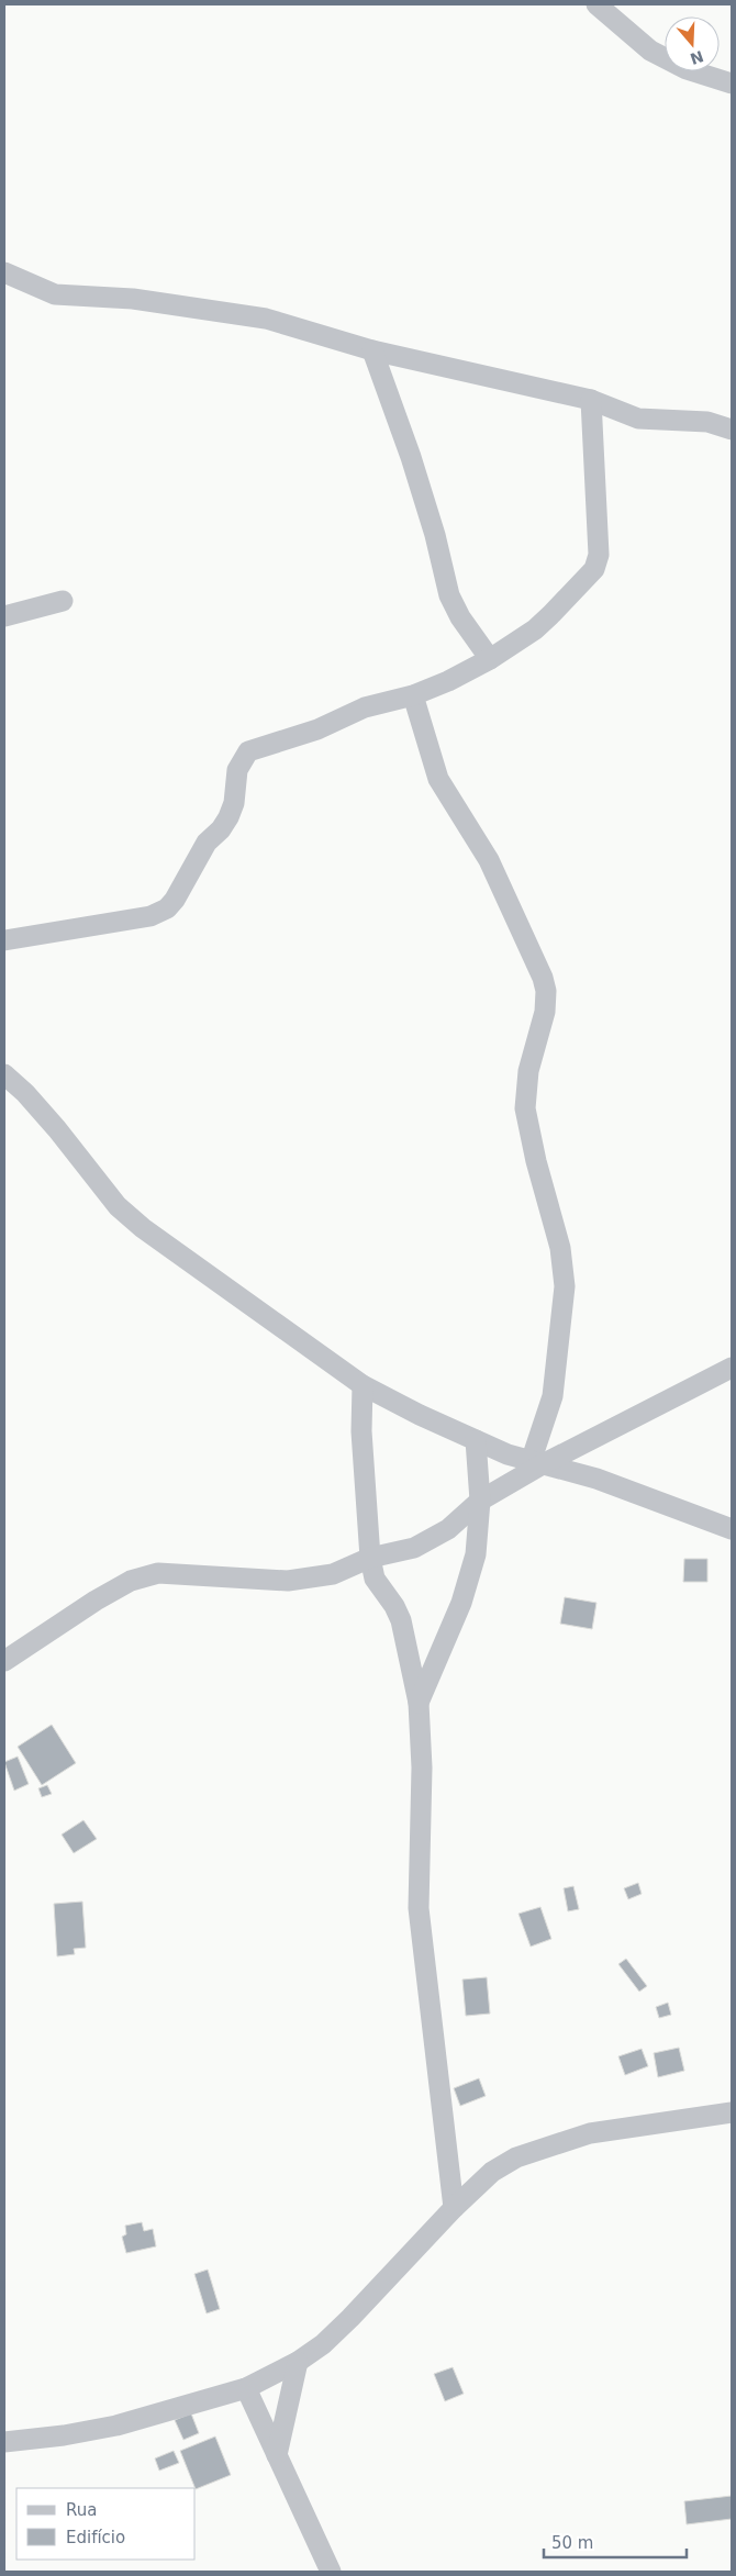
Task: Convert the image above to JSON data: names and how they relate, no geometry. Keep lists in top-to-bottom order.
{
  "legend": ["Rua", "Edifício"],
  "scale_bar": "50 m",
  "north": "bottom"
}
